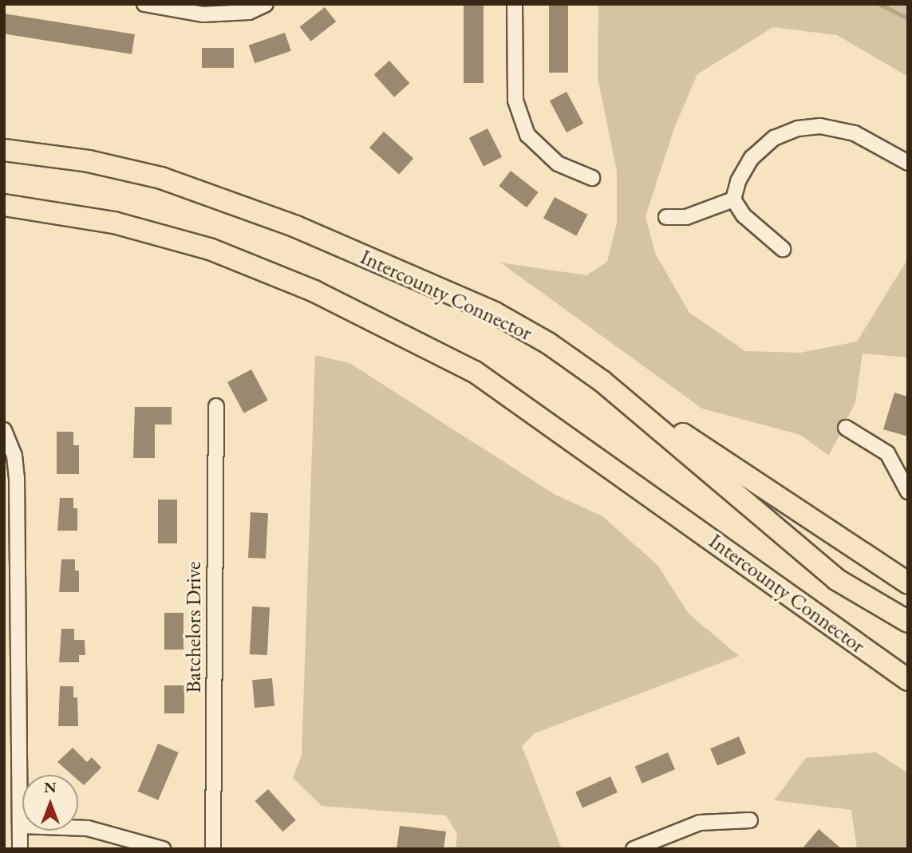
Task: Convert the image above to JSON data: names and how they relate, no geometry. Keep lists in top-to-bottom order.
{
  "streets": {
    "highway": ["Intercounty Connector"],
    "street": ["Batchelors Drive"]
  },
  "north": "top"
}
